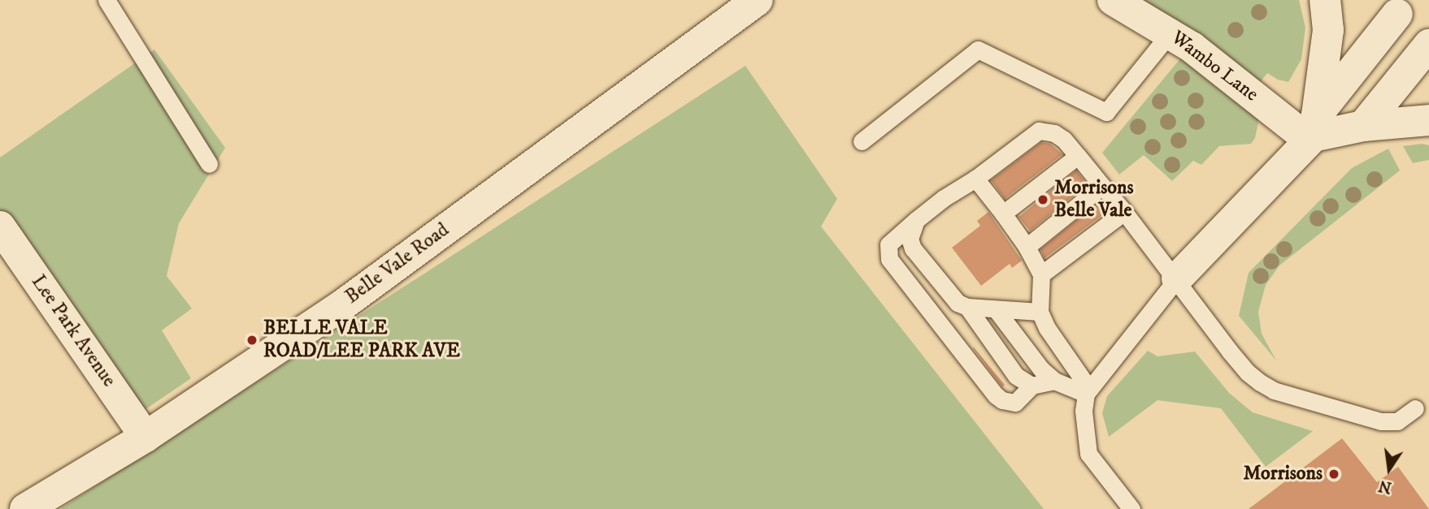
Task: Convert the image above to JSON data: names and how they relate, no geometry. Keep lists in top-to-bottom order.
{
  "streets": {
    "street": ["Wambo Lane", "Belle Vale Road", "Lee Park Avenue"]
  },
  "crossings": [
    ["Belle Vale Road", "Lee Park Avenue"]
  ],
  "places": ["Morrisons Belle Vale", "BELLE VALE ROAD/LEE PARK AVE", "Morrisons"],
  "north": "bottom"
}
